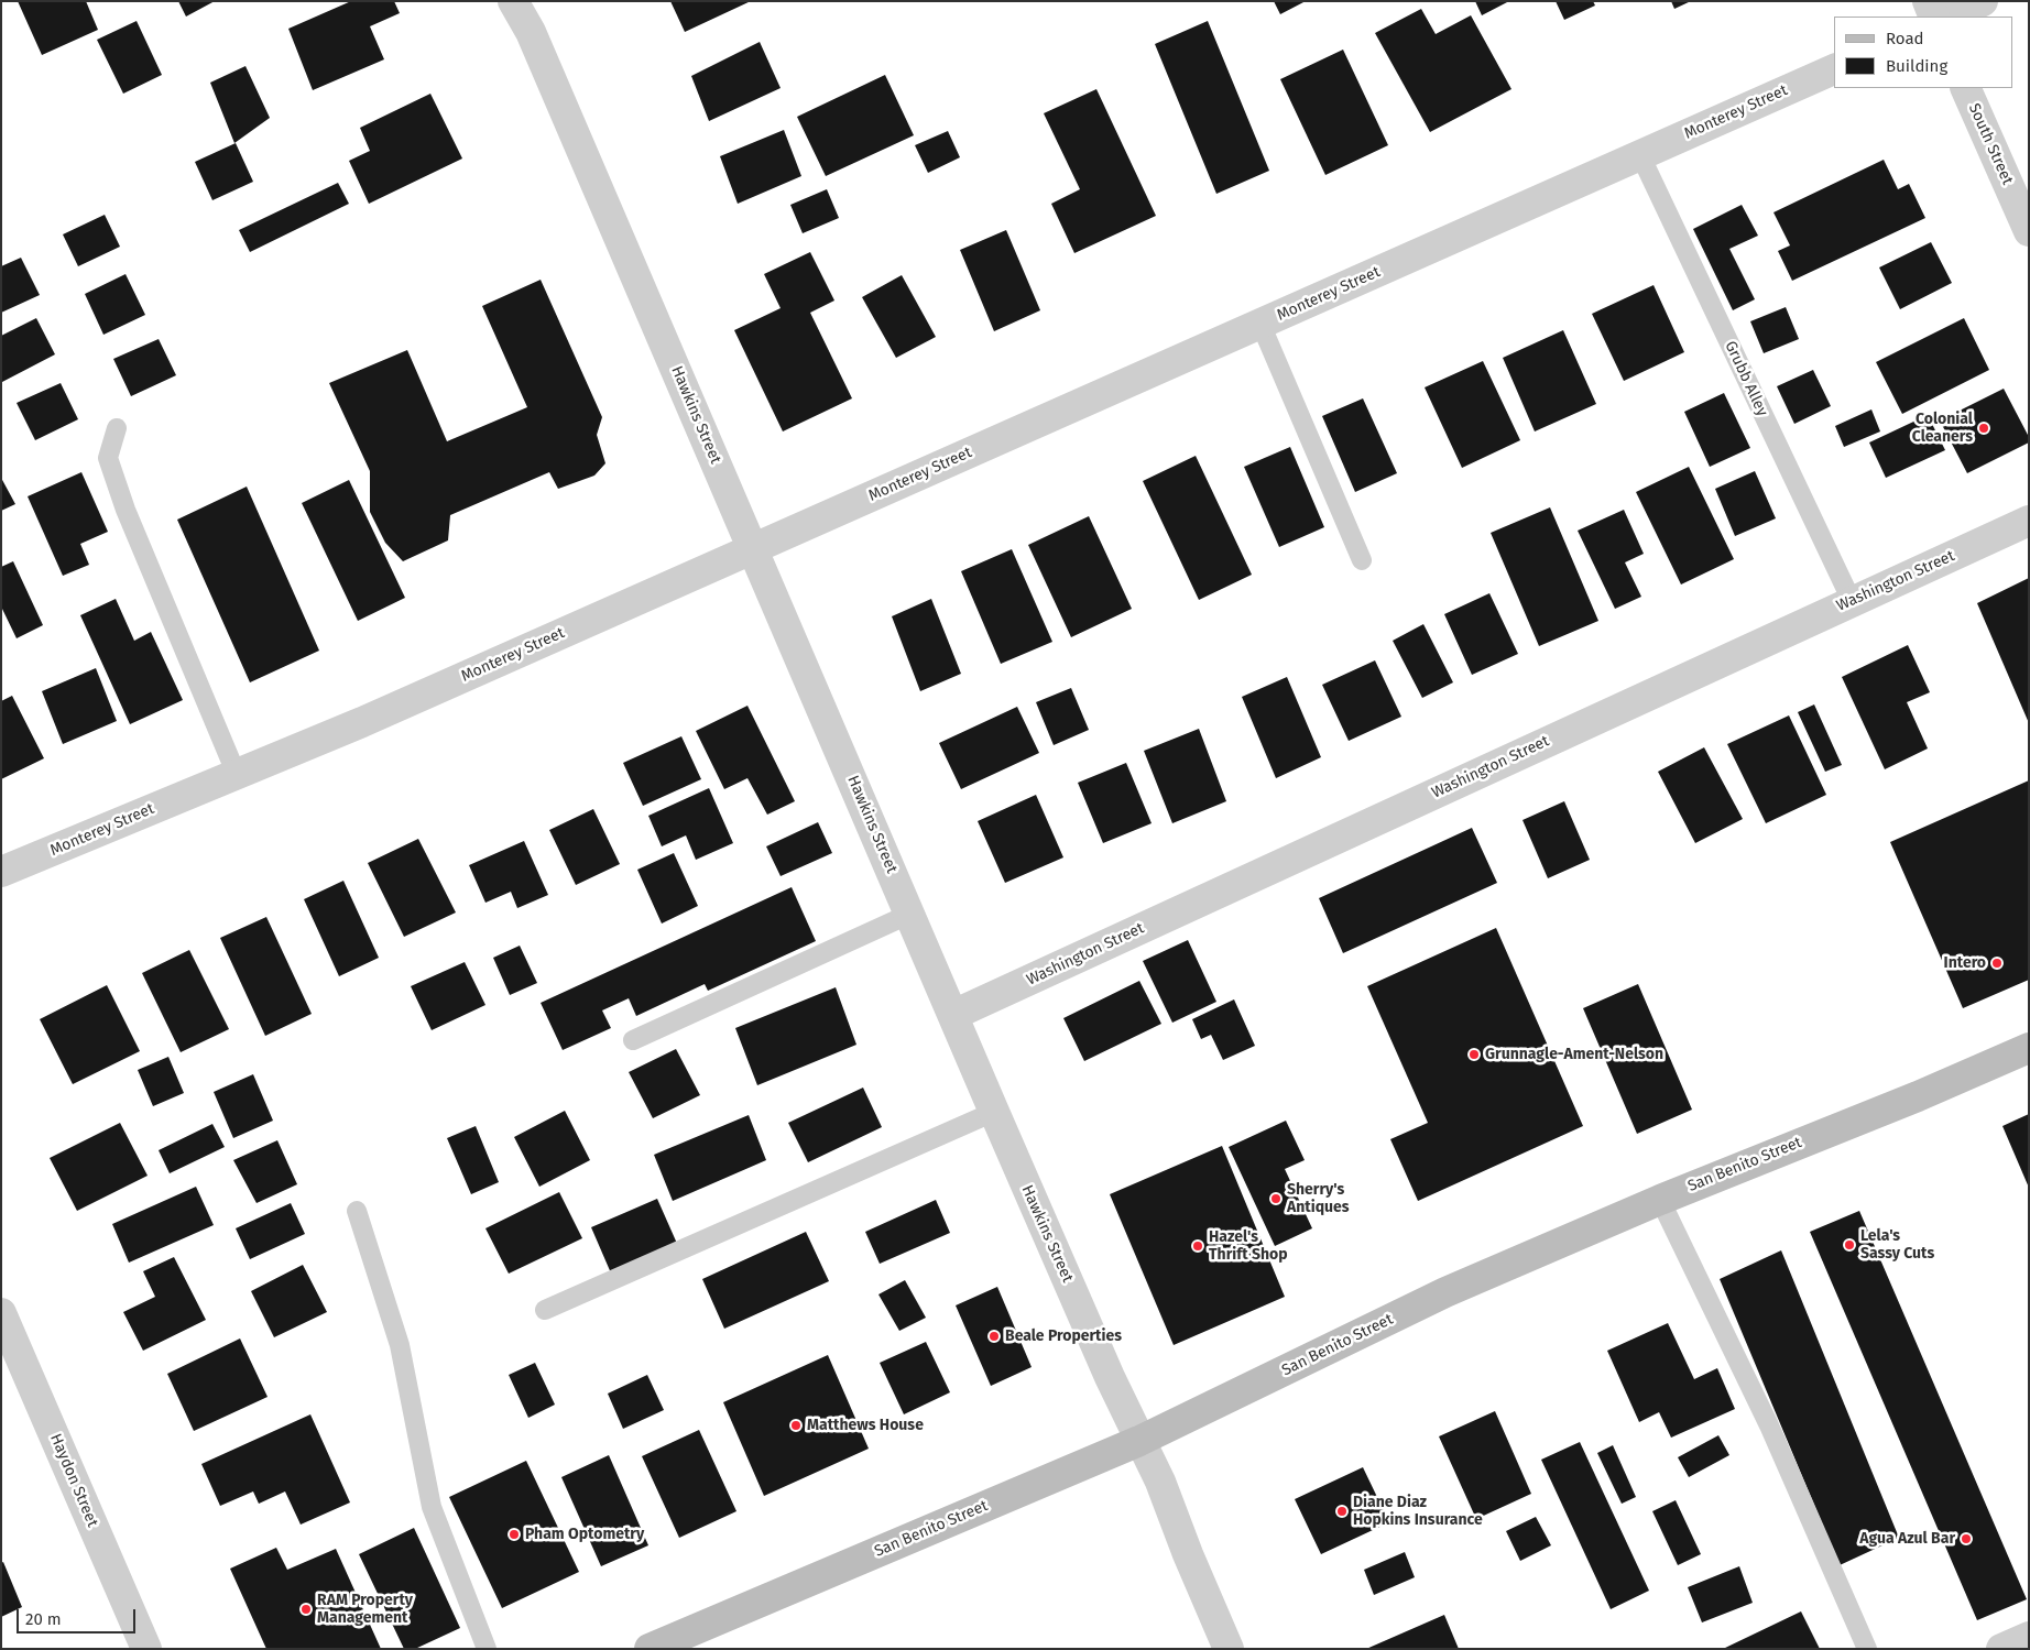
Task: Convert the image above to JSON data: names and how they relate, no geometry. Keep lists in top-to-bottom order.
{
  "streets": {
    "main road": ["San Benito Street"],
    "street": [
      "Monterey Street",
      "South Street",
      "Hawkins Street",
      "Washington Street",
      "Haydon Street"
    ],
    "lane": ["Grubb Alley"]
  },
  "crossings": [
    ["Monterey Street", "Grubb Alley"],
    ["Monterey Street", "Hawkins Street"],
    ["Grubb Alley", "Washington Street"],
    ["Hawkins Street", "Washington Street"],
    ["Hawkins Street", "San Benito Street"]
  ],
  "places": [
    "Colonial Cleaners",
    "Intero",
    "Grunnagle-Ament-Nelson",
    "Sherry's Antiques",
    "Lela's Sassy Cuts",
    "Hazel's Thrift Shop",
    "Beale Properties",
    "Matthews House",
    "Diane Diaz Hopkins Insurance",
    "Pham Optometry",
    "Agua Azul Bar",
    "RAM Property Management"
  ],
  "legend": ["Road", "Building"],
  "scale_bar": "20 m"
}
